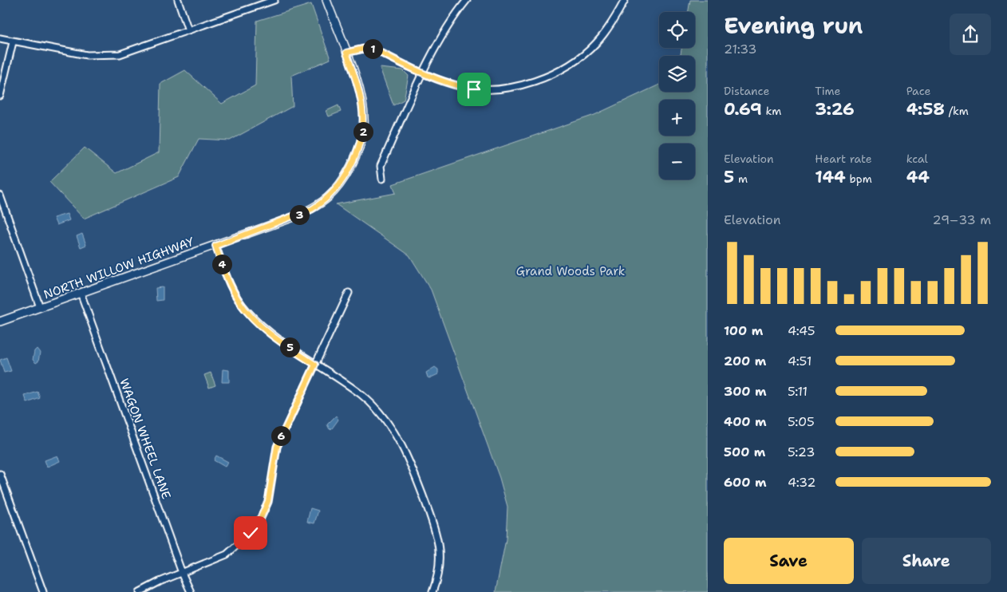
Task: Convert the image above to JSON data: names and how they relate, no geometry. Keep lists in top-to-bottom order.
{
  "streets": {
    "street": ["NORTH WILLOW HIGHWAY", "WAGON WHEEL LANE"]
  },
  "crossings": [
    ["NORTH WILLOW HIGHWAY", "WAGON WHEEL LANE"]
  ],
  "parks": ["Grand Woods Park"],
  "page": {
    "heading": ["Evening run", "21:33"],
    "map_buttons": ["+", "−"],
    "pins": [
      "1",
      "2",
      "3",
      "4",
      "5",
      "6"
    ],
    "stats": [
      ["Distance", "0.69 km"],
      ["Time", "3:26"],
      ["Pace", "4:58 /km"],
      ["Elevation", "5 m"],
      ["Heart rate", "144 bpm"],
      ["kcal", "44"]
    ],
    "chart": ["Elevation", "29–33 m"],
    "list": [
      {
        "name": "100 m",
        "note": "4:45"
      },
      {
        "name": "200 m",
        "note": "4:51"
      },
      {
        "name": "300 m",
        "note": "5:11"
      },
      {
        "name": "400 m",
        "note": "5:05"
      },
      {
        "name": "500 m",
        "note": "5:23"
      },
      {
        "name": "600 m",
        "note": "4:32"
      }
    ],
    "buttons": ["Save", "Share"]
  }
}
